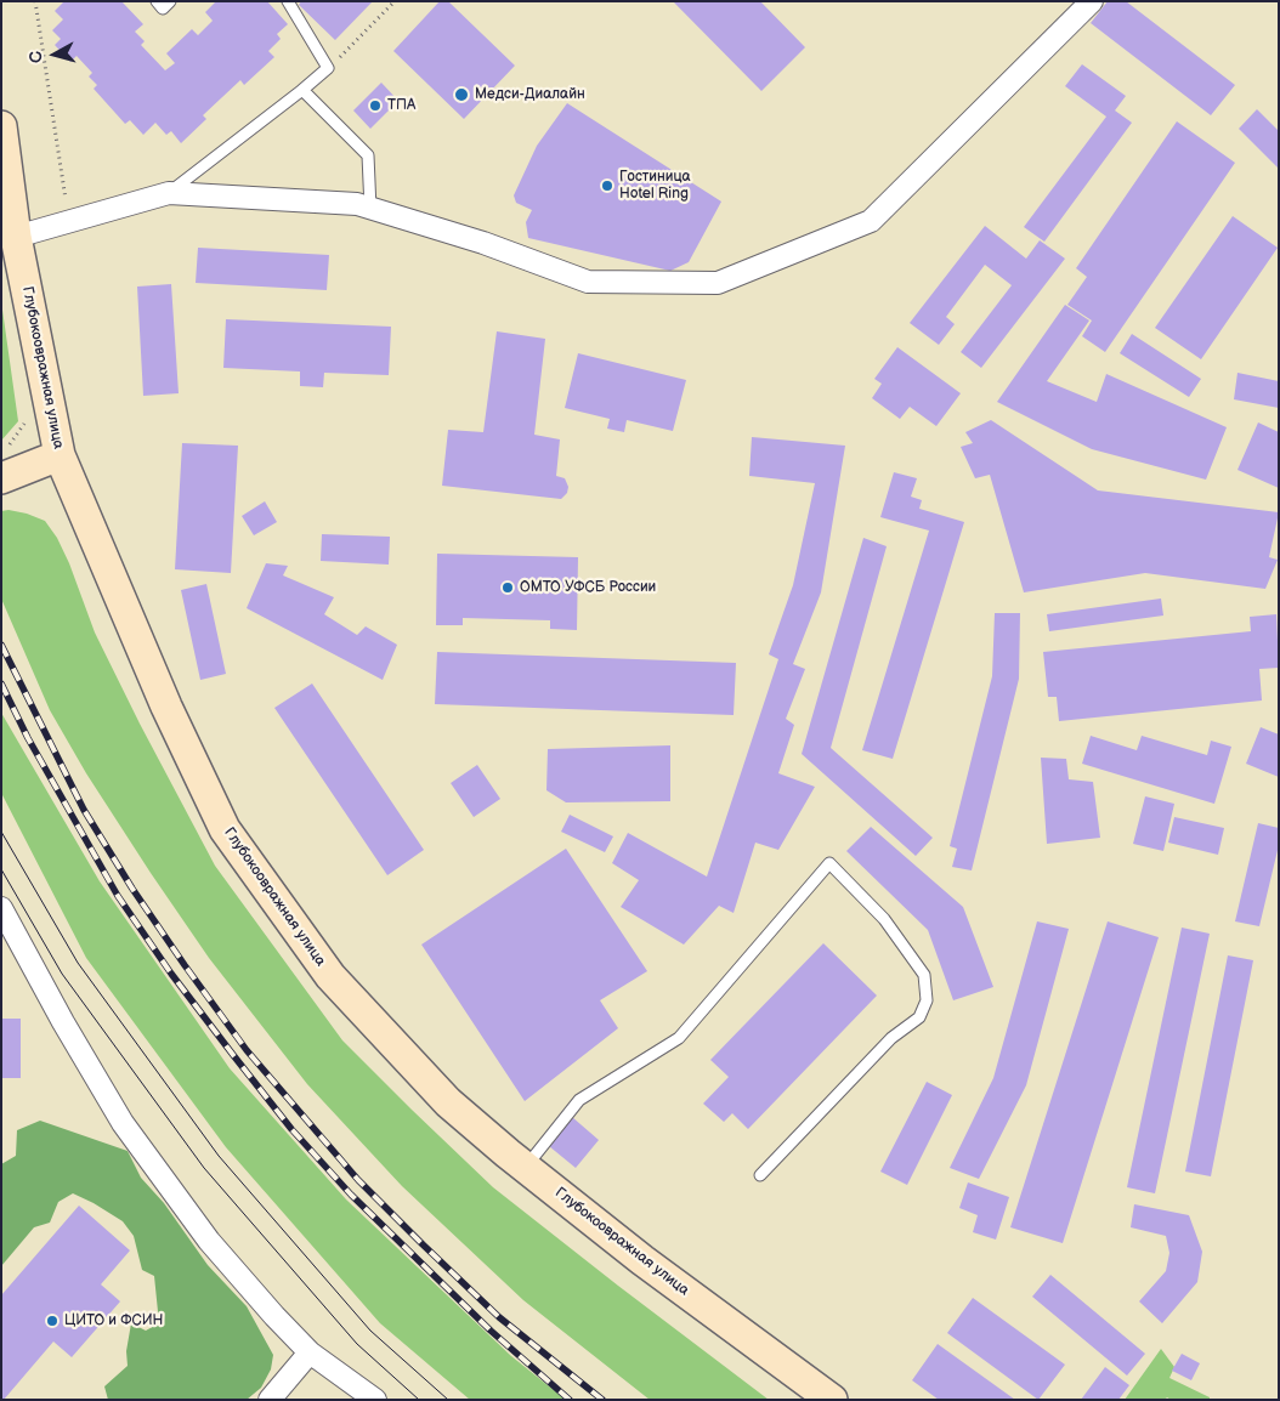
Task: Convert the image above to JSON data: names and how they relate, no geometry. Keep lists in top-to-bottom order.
{
  "streets": {
    "main road": ["Глубокоовражная улица"]
  },
  "places": [
    "Медси-Диалайн",
    "ТПА",
    "Гостиница Hotel Ring",
    "ОМТО УФСБ России",
    "ЦИТО и ФСИН"
  ],
  "north": "left"
}
